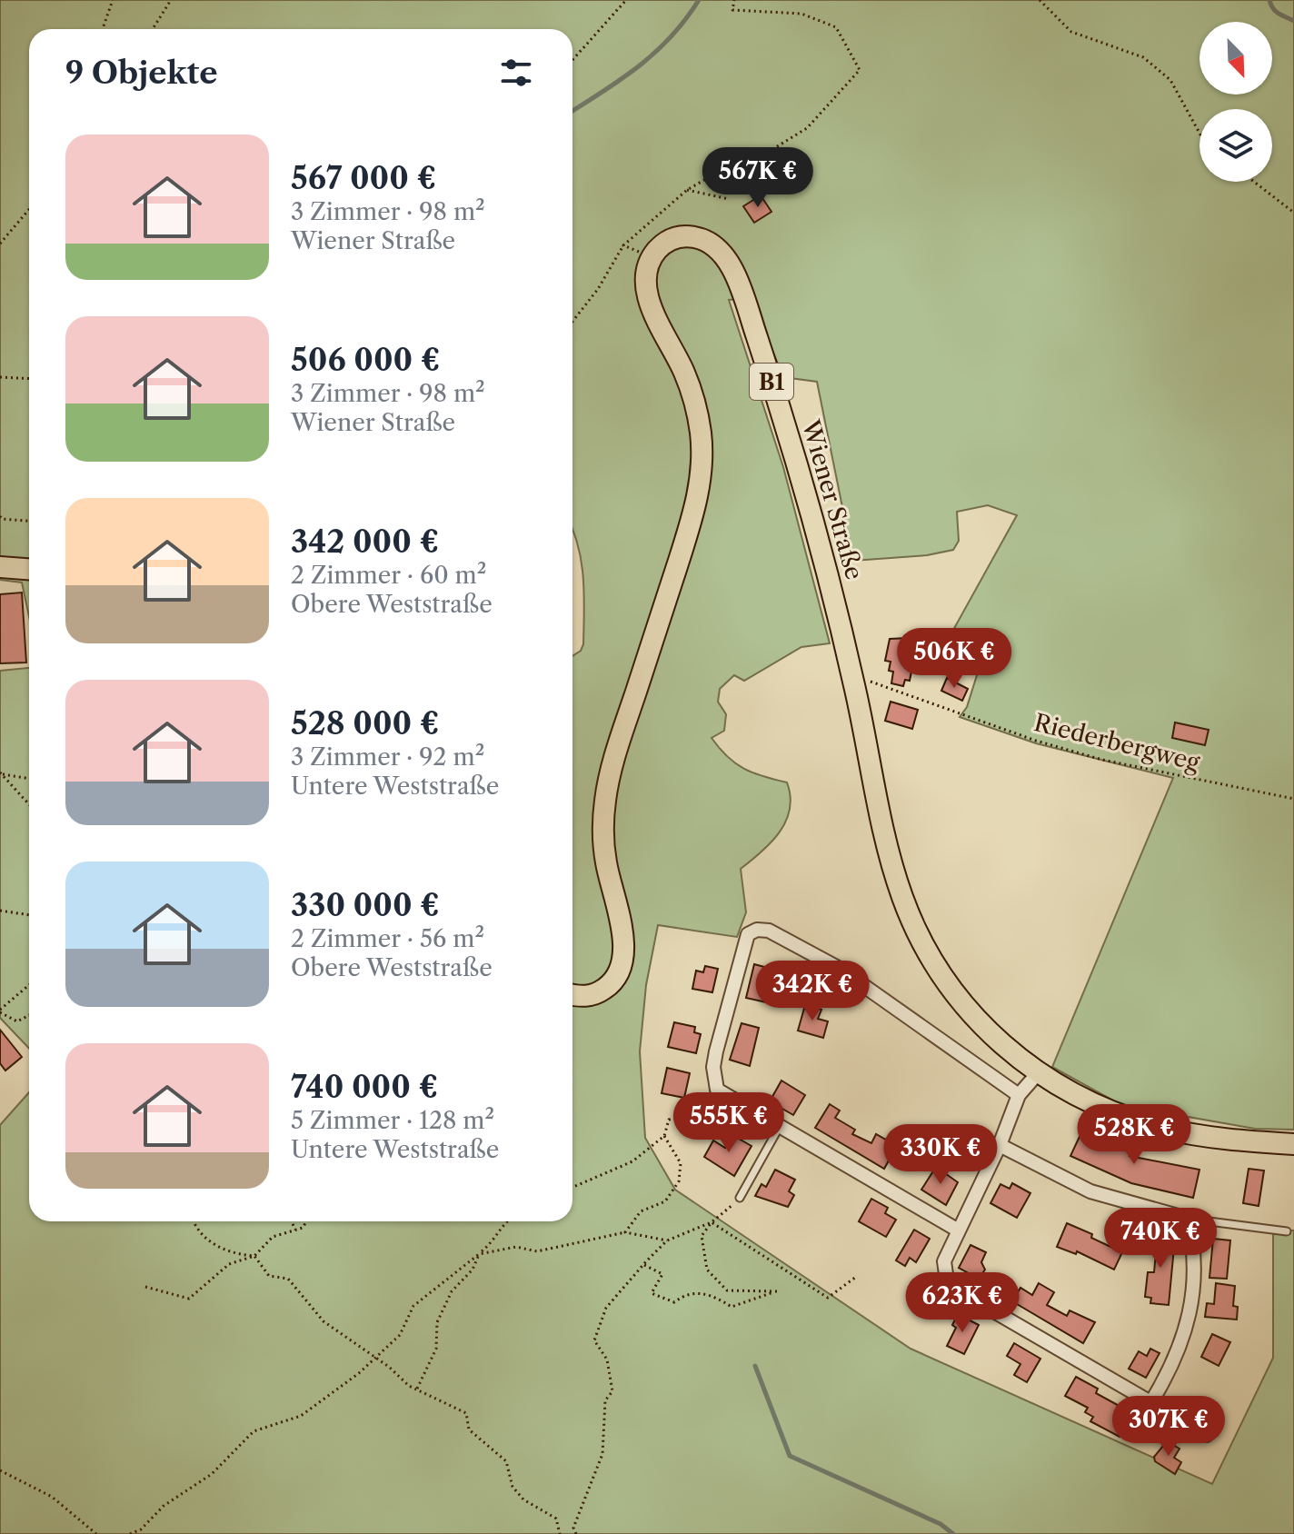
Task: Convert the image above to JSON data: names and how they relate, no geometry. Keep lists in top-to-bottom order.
{
  "streets": {
    "main road": ["B1", "Wiener Straße"],
    "path": ["Riederbergweg"]
  },
  "crossings": [
    ["Wiener Straße", "Riederbergweg"]
  ],
  "north": "bottom right",
  "page": {
    "heading": "9 Objekte",
    "list": [
      {
        "name": "567 000 €",
        "note": "3 Zimmer · 98 m² · Wiener Straße"
      },
      {
        "name": "506 000 €",
        "note": "3 Zimmer · 98 m² · Wiener Straße"
      },
      {
        "name": "342 000 €",
        "note": "2 Zimmer · 60 m² · Obere Weststraße"
      },
      {
        "name": "528 000 €",
        "note": "3 Zimmer · 92 m² · Untere Weststraße"
      },
      {
        "name": "330 000 €",
        "note": "2 Zimmer · 56 m² · Obere Weststraße"
      },
      {
        "name": "740 000 €",
        "note": "5 Zimmer · 128 m² · Untere Weststraße"
      }
    ],
    "price": [
      "567K €",
      "506K €",
      "342K €",
      "555K €",
      "528K €",
      "330K €",
      "740K €",
      "623K €",
      "307K €"
    ]
  }
}
